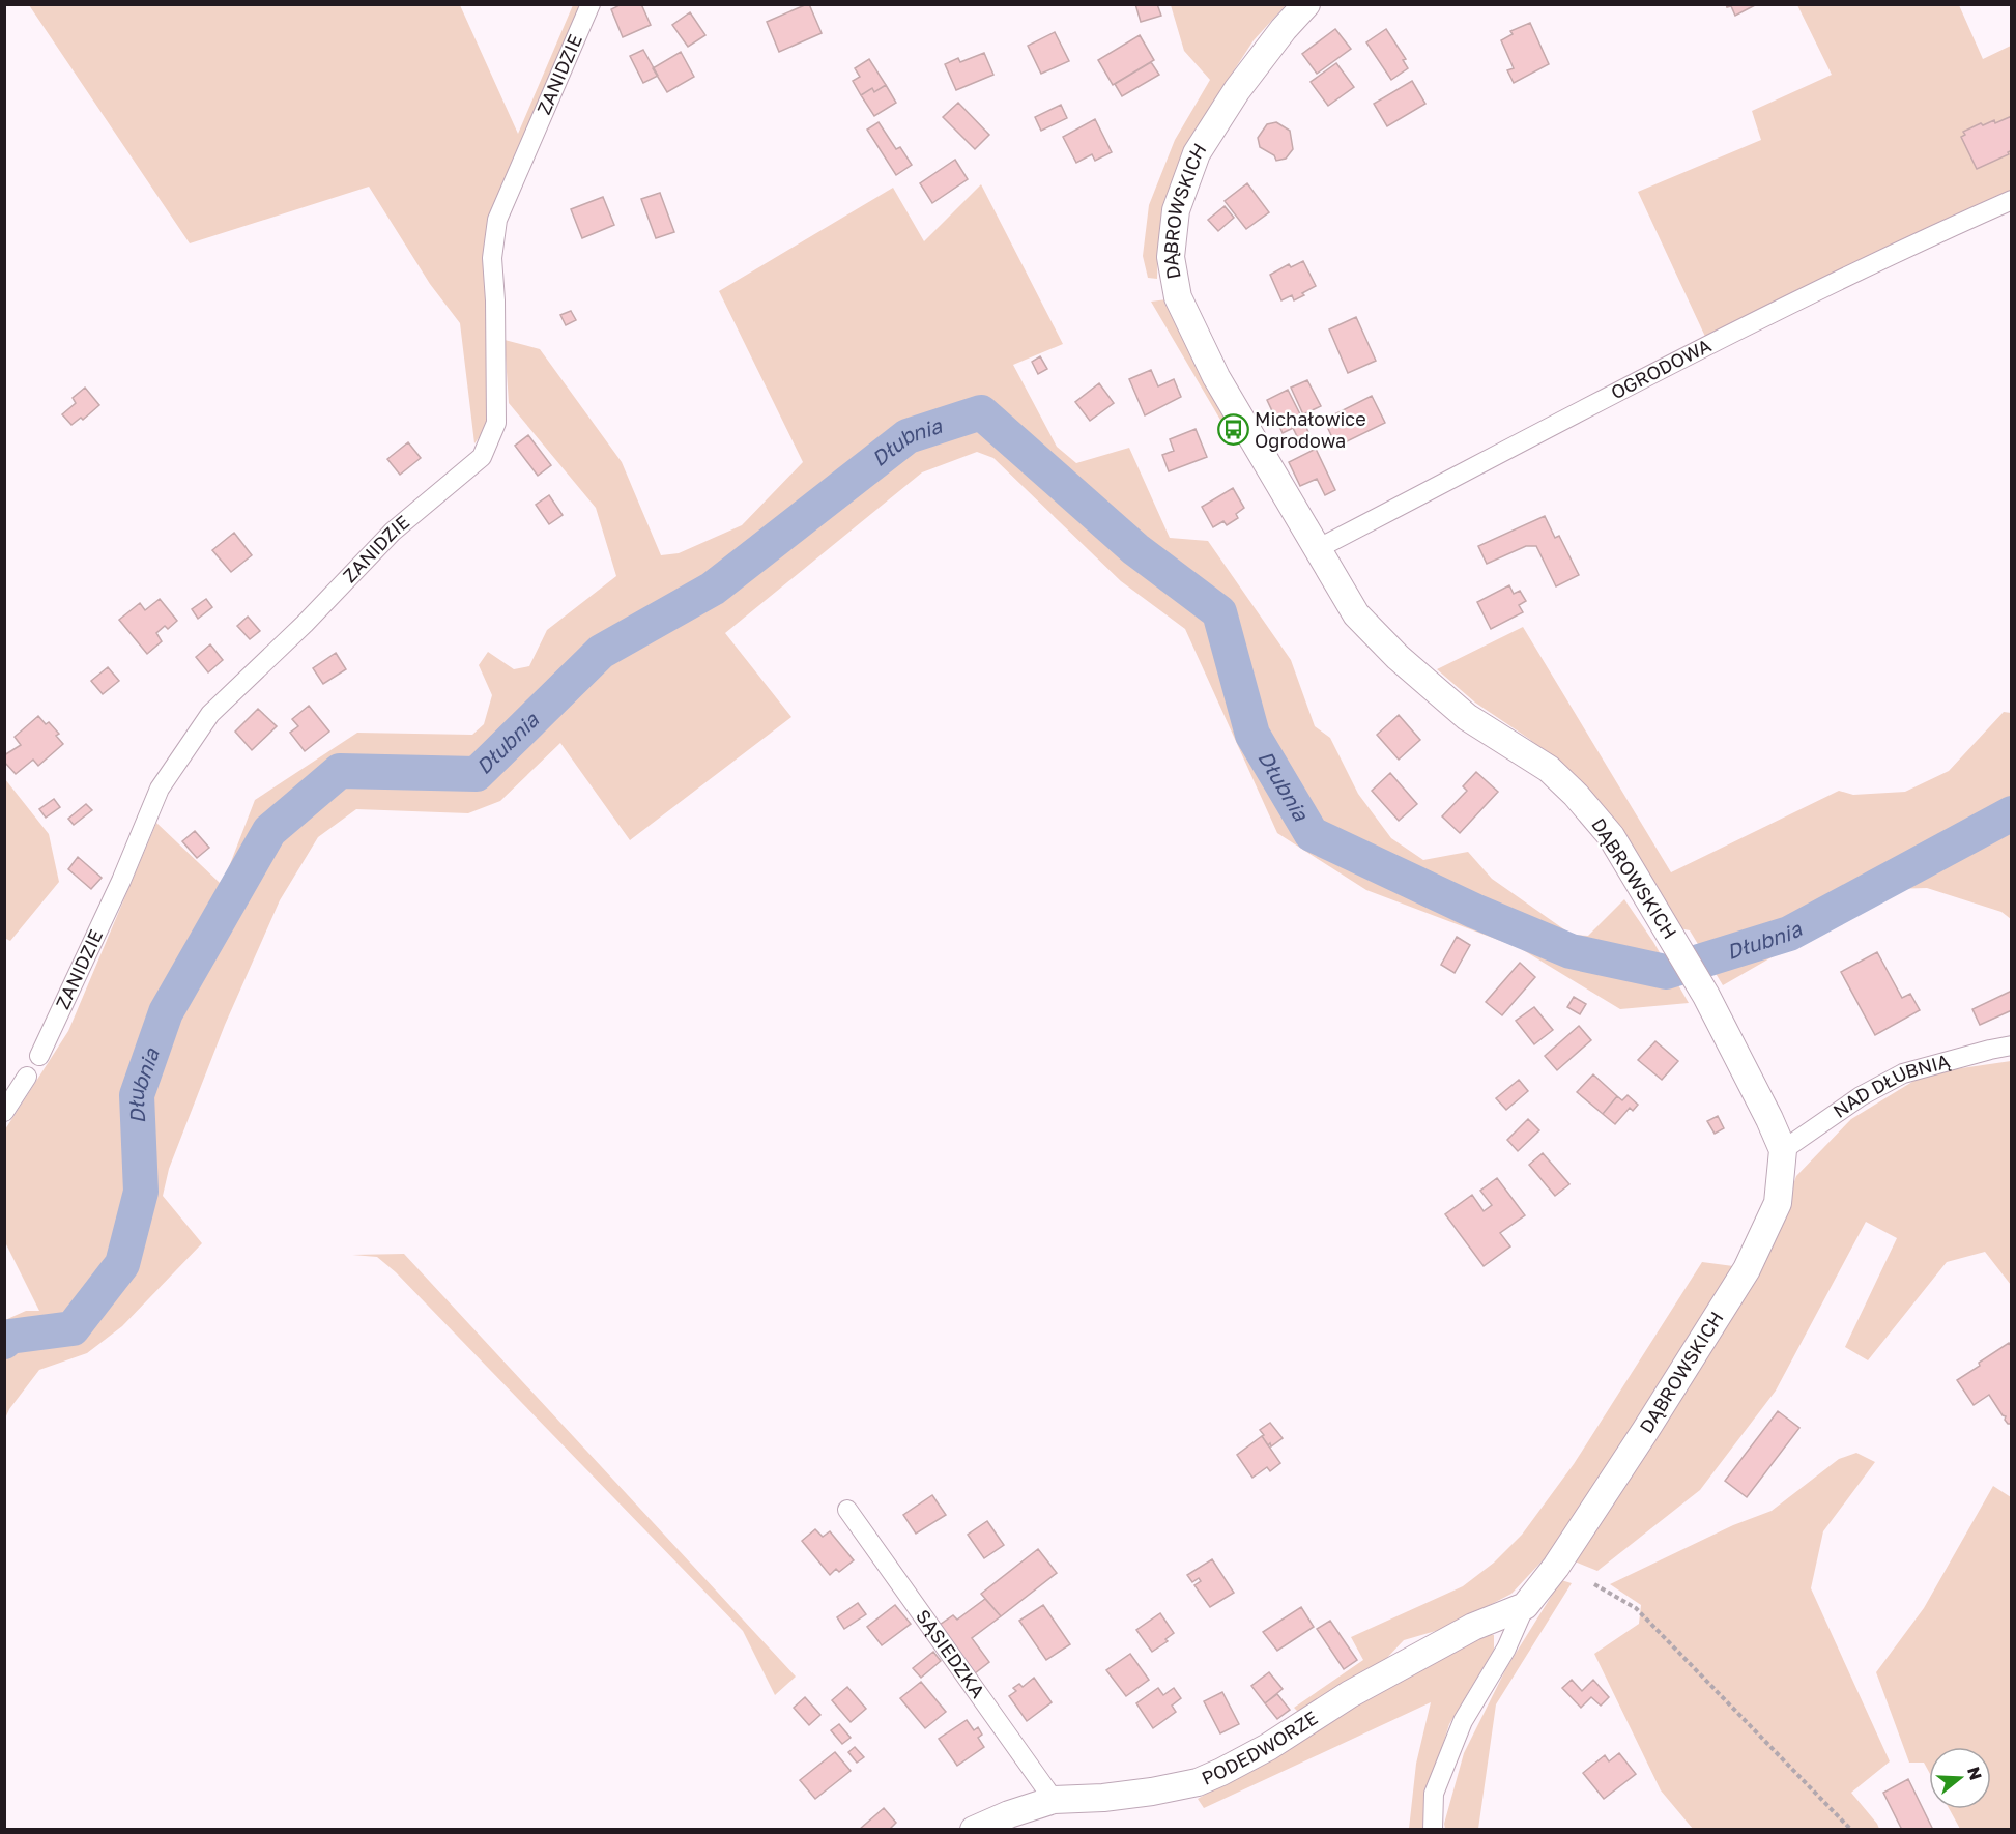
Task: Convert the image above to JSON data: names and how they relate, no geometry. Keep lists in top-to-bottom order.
{
  "streets": {
    "street": [
      "ZANIDZIE",
      "DĄBROWSKICH",
      "OGRODOWA",
      "NAD DŁUBNIĄ",
      "SĄSIEDZKA",
      "PODEDWORZE"
    ]
  },
  "crossings": [
    ["DĄBROWSKICH", "OGRODOWA"],
    ["DĄBROWSKICH", "NAD DŁUBNIĄ"],
    ["DĄBROWSKICH", "PODEDWORZE"],
    ["SĄSIEDZKA", "PODEDWORZE"]
  ],
  "water": ["Dłubnia"],
  "places": {
    "bus stop": ["Michałowice Ogrodowa"]
  },
  "north": "right"
}
